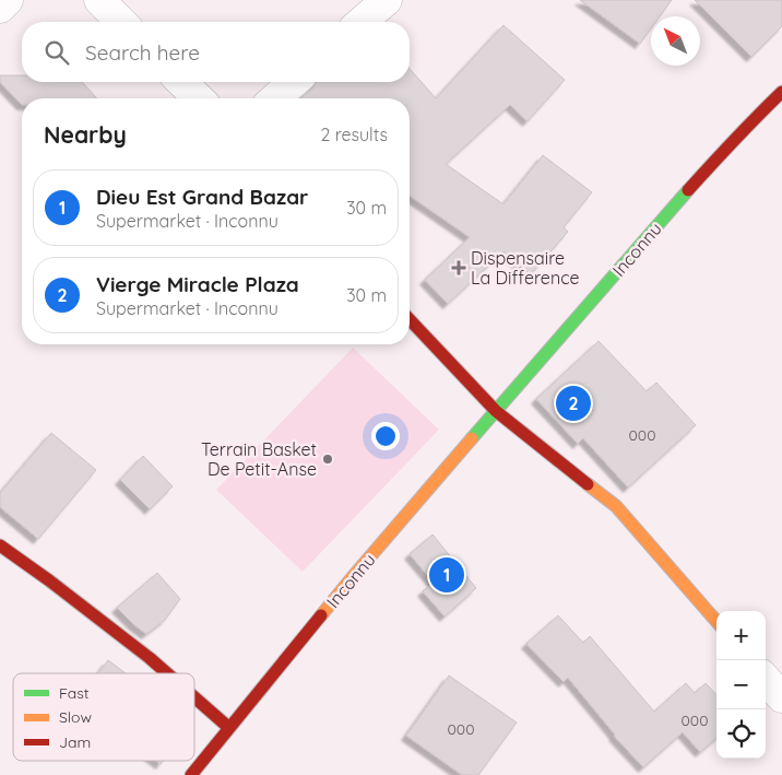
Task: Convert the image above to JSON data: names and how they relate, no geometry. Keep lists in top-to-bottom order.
{
  "streets": {
    "street": ["Inconnu"]
  },
  "places": {
    "health": ["Dispensaire La Difference"],
    "other": ["Terrain Basket De Petit-Anse"]
  },
  "house_numbers": ["000", "000", "000"],
  "legend": ["Fast", "Slow", "Jam"],
  "north": "top left",
  "page": {
    "search": "Search here",
    "heading": ["Nearby", "2 results"],
    "list": [
      {
        "mark": "1",
        "name": "Dieu Est Grand Bazar",
        "note": "Supermarket · Inconnu",
        "value": "30 m"
      },
      {
        "mark": "2",
        "name": "Vierge Miracle Plaza",
        "note": "Supermarket · Inconnu",
        "value": "30 m"
      }
    ],
    "pins": ["2", "1"],
    "map_buttons": ["+", "−"]
  }
}
